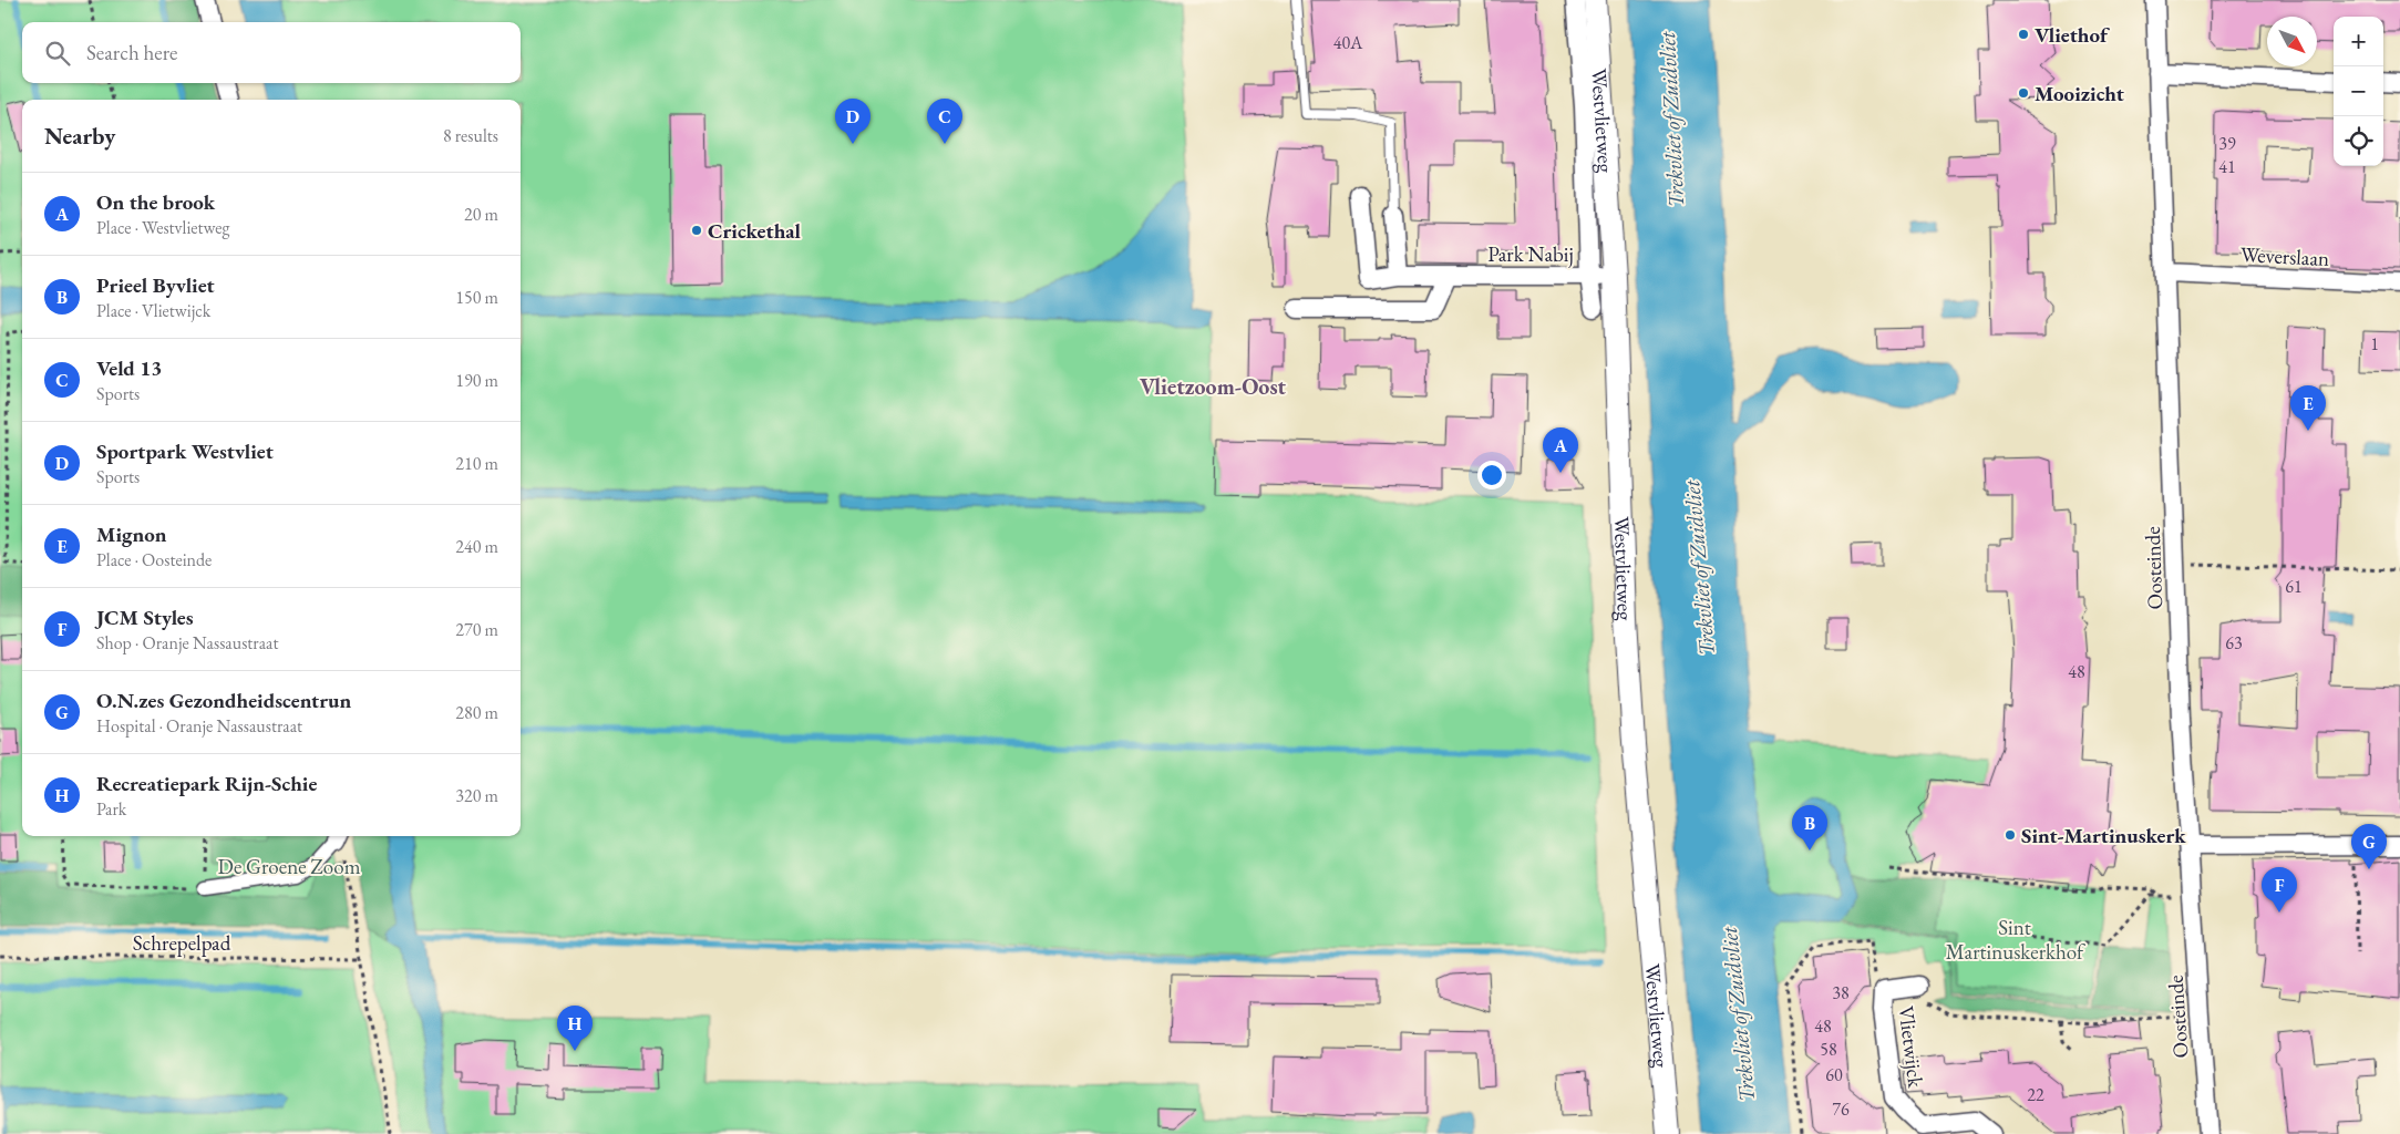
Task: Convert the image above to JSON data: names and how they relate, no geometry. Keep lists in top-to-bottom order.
{
  "streets": {
    "street": [
      "Westvlietweg",
      "Park Nabij",
      "Weverslaan",
      "Oosteinde",
      "Vlietwijck"
    ],
    "path": ["Schrepelpad"]
  },
  "crossings": [
    ["Westvlietweg", "Park Nabij"],
    ["Weverslaan", "Oosteinde"]
  ],
  "districts": ["Vlietzoom-Oost"],
  "water": ["Trekvliet of Zuidvliet"],
  "parks": ["De Groene Zoom", "Sint Martinuskerkhof"],
  "places": [
    "Vliethof",
    "Mooizicht",
    "Crickethal",
    "Sint-Martinuskerk"
  ],
  "house_numbers": [
    "40A",
    "39",
    "41",
    "1",
    "61",
    "63",
    "48",
    "38",
    "48",
    "58",
    "60",
    "22",
    "76"
  ],
  "north": "bottom right",
  "page": {
    "map_buttons": ["+", "−"],
    "search": "Search here",
    "pins": [
      "C",
      "D",
      "E",
      "A",
      "B",
      "G",
      "F",
      "H"
    ],
    "heading": ["Nearby", "8 results"],
    "list": [
      {
        "mark": "A",
        "name": "On the brook",
        "note": "Place · Westvlietweg",
        "value": "20 m"
      },
      {
        "mark": "B",
        "name": "Prieel Byvliet",
        "note": "Place · Vlietwijck",
        "value": "150 m"
      },
      {
        "mark": "C",
        "name": "Veld 13",
        "note": "Sports",
        "value": "190 m"
      },
      {
        "mark": "D",
        "name": "Sportpark Westvliet",
        "note": "Sports",
        "value": "210 m"
      },
      {
        "mark": "E",
        "name": "Mignon",
        "note": "Place · Oosteinde",
        "value": "240 m"
      },
      {
        "mark": "F",
        "name": "JCM Styles",
        "note": "Shop · Oranje Nassaustraat",
        "value": "270 m"
      },
      {
        "mark": "G",
        "name": "O.N.zes Gezondheidscentrun",
        "note": "Hospital · Oranje Nassaustraat",
        "value": "280 m"
      },
      {
        "mark": "H",
        "name": "Recreatiepark Rijn-Schie",
        "note": "Park",
        "value": "320 m"
      }
    ]
  }
}
